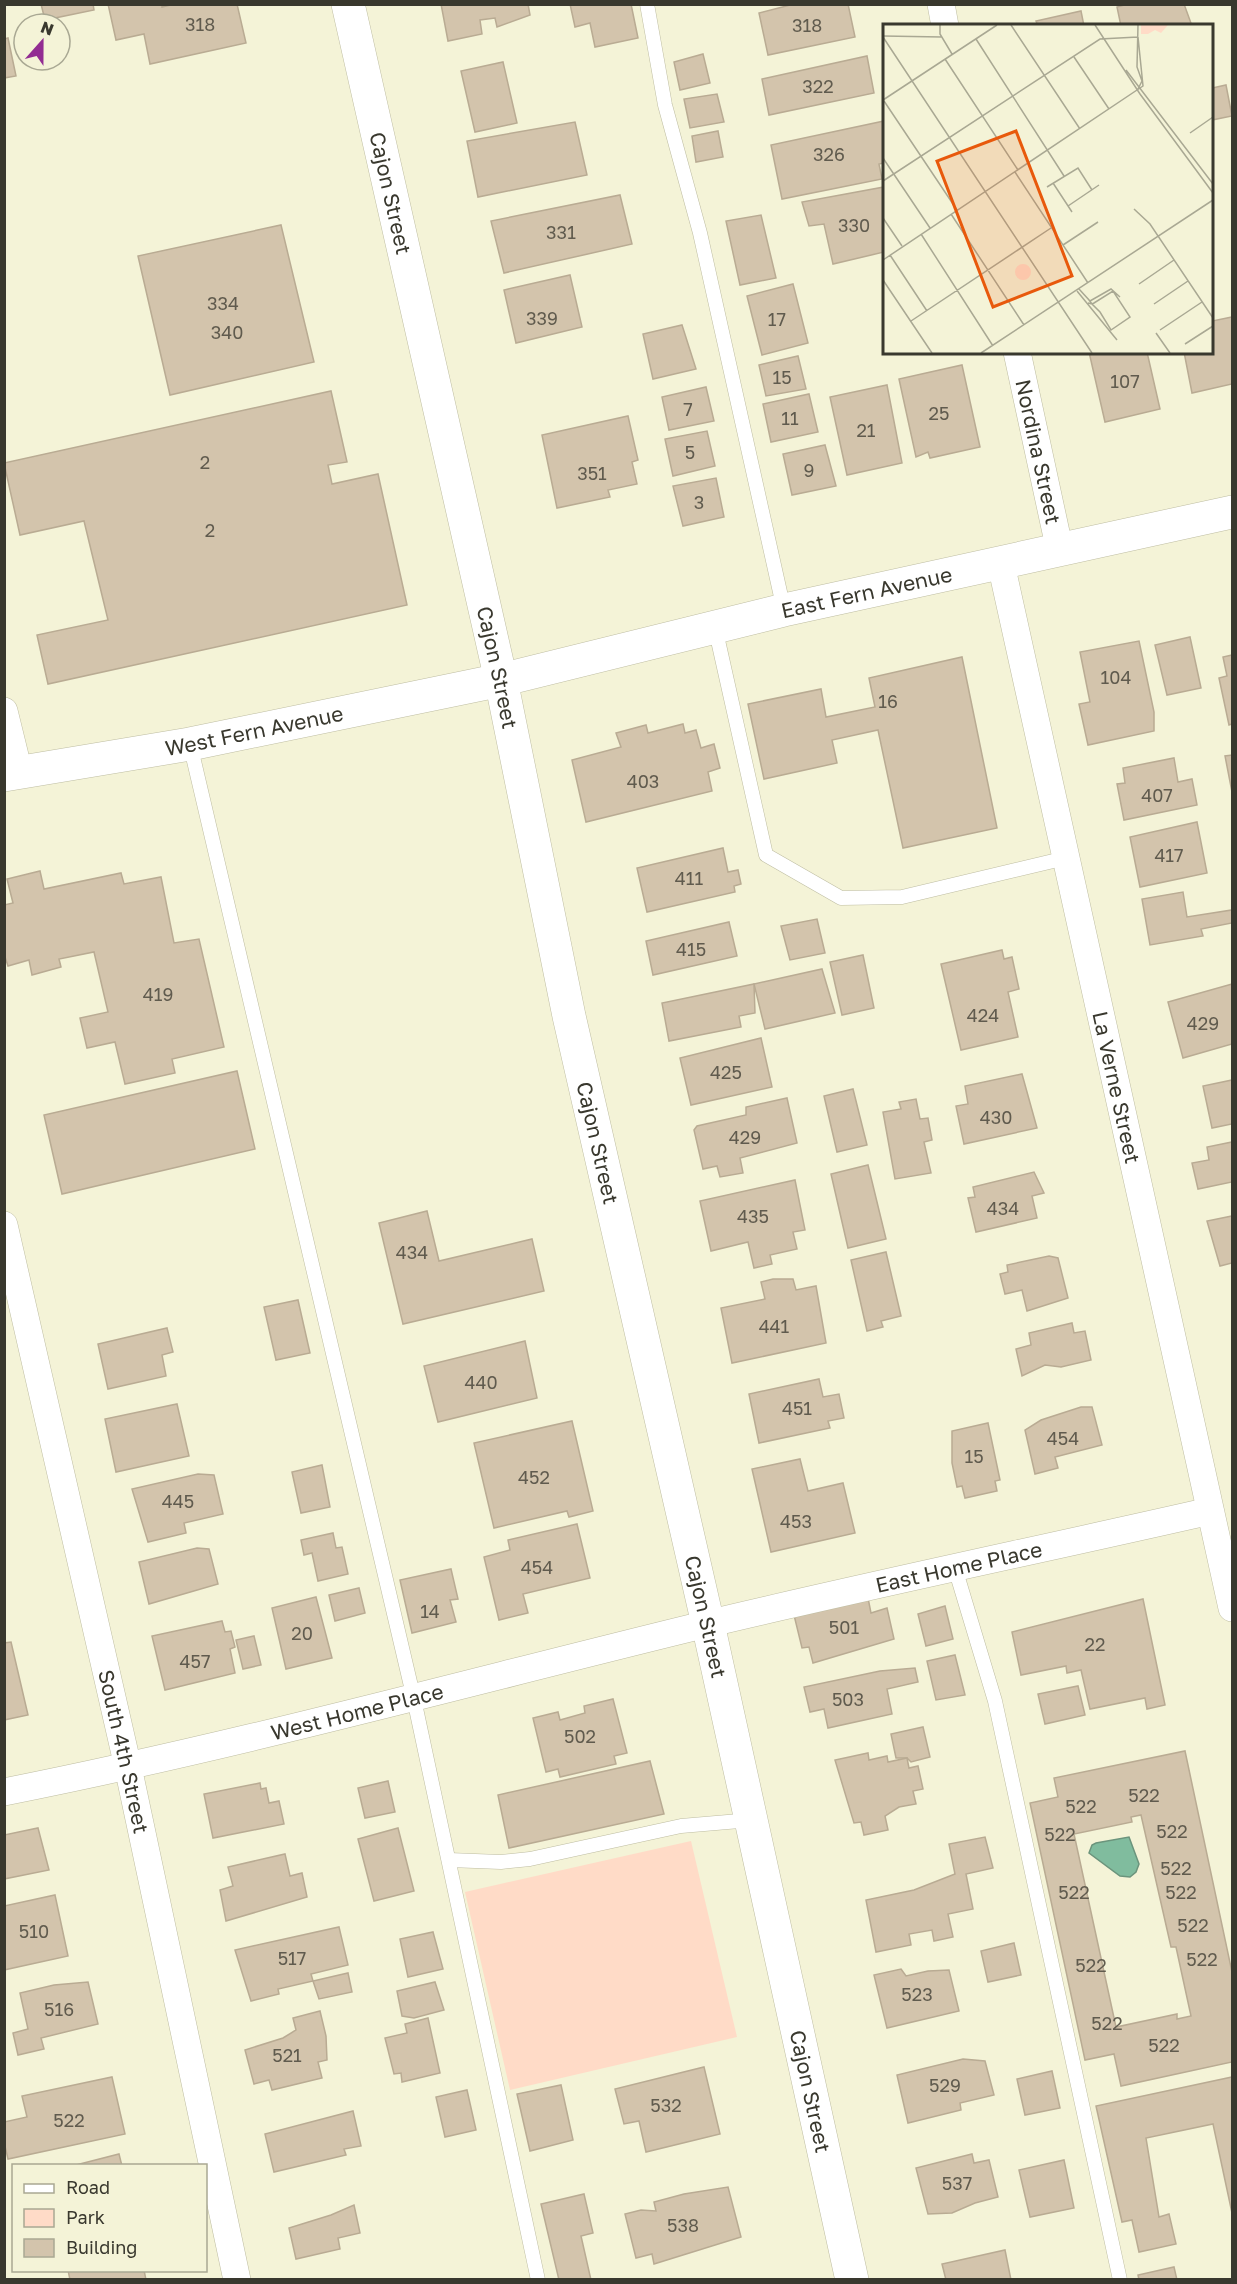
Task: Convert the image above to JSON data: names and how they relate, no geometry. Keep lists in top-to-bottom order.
{
  "streets": {
    "street": [
      "Cajon Street",
      "Nordina Street",
      "East Fern Avenue",
      "West Fern Avenue",
      "La Verne Street",
      "East Home Place",
      "West Home Place",
      "South 4th Street"
    ]
  },
  "crossings": [
    ["Cajon Street", "East Fern Avenue"],
    ["Cajon Street", "West Fern Avenue"],
    ["Cajon Street", "East Home Place"],
    ["Cajon Street", "West Home Place"],
    ["Nordina Street", "East Fern Avenue"],
    ["East Fern Avenue", "West Fern Avenue"],
    ["East Fern Avenue", "La Verne Street"],
    ["La Verne Street", "East Home Place"],
    ["East Home Place", "West Home Place"],
    ["West Home Place", "South 4th Street"]
  ],
  "house_numbers": [
    "318",
    "318",
    "322",
    "326",
    "330",
    "331",
    "334",
    "339",
    "17",
    "340",
    "15",
    "107",
    "7",
    "25",
    "11",
    "21",
    "5",
    "2",
    "9",
    "351",
    "3",
    "2",
    "104",
    "16",
    "403",
    "407",
    "417",
    "411",
    "415",
    "419",
    "424",
    "429",
    "425",
    "430",
    "429",
    "434",
    "435",
    "434",
    "441",
    "440",
    "451",
    "454",
    "15",
    "452",
    "445",
    "453",
    "454",
    "14",
    "501",
    "20",
    "22",
    "457",
    "503",
    "502",
    "522",
    "522",
    "522",
    "522",
    "522",
    "522",
    "522",
    "522",
    "510",
    "517",
    "522",
    "522",
    "523",
    "516",
    "522",
    "522",
    "521",
    "529",
    "532",
    "522",
    "537",
    "538"
  ],
  "legend": ["Road", "Park", "Building"],
  "north": "top"
}
